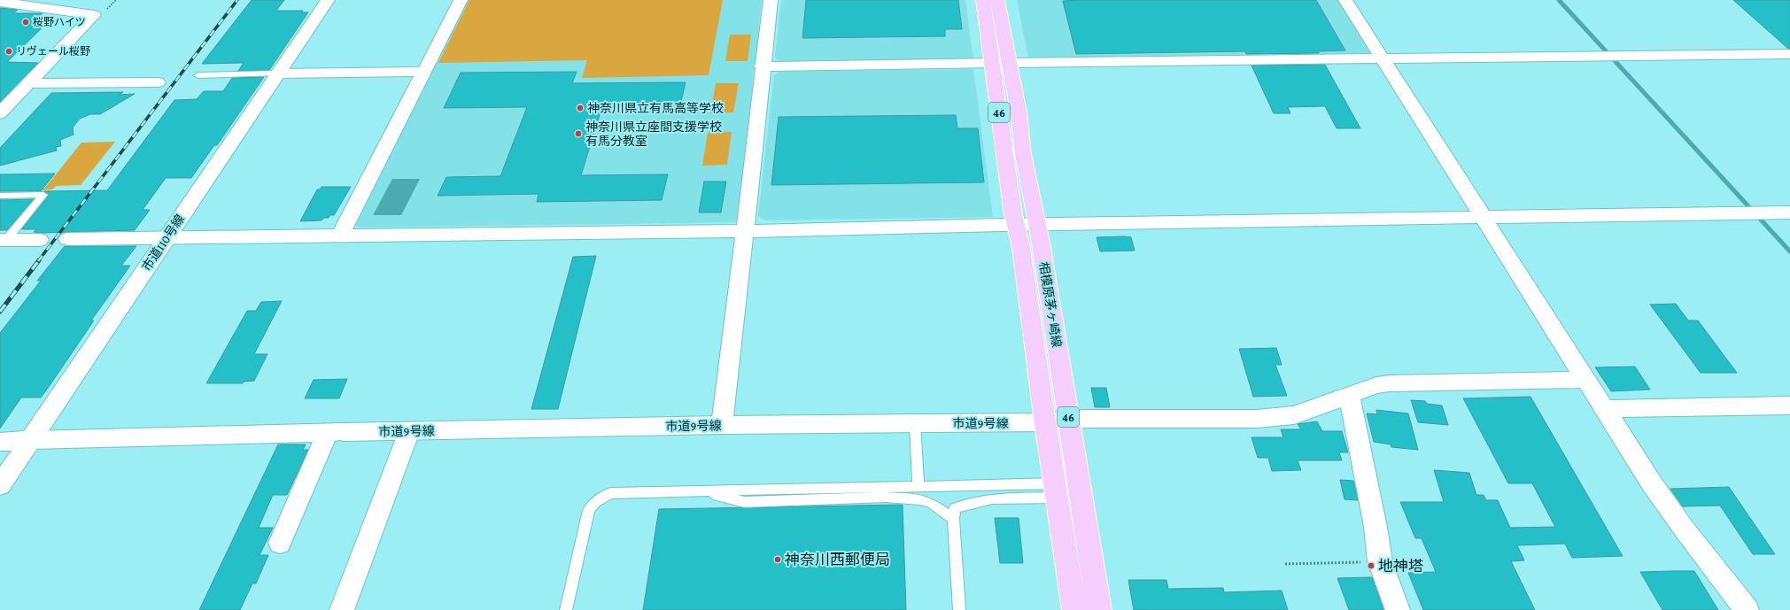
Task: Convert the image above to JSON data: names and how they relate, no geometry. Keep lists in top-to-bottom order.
{
  "streets": {
    "main road": ["46", "相模原茅ヶ崎線"],
    "street": ["市道110号線", "市道9号線"]
  },
  "crossings": [
    ["市道110号線", "市道9号線"],
    ["相模原茅ヶ崎線", "市道9号線"]
  ],
  "places": [
    "桜野ハイツ",
    "リヴェール桜野",
    "神奈川県立有馬高等学校",
    "神奈川県立座間支援学校 有馬分教室",
    "神奈川西郵便局",
    "地神塔"
  ]
}
